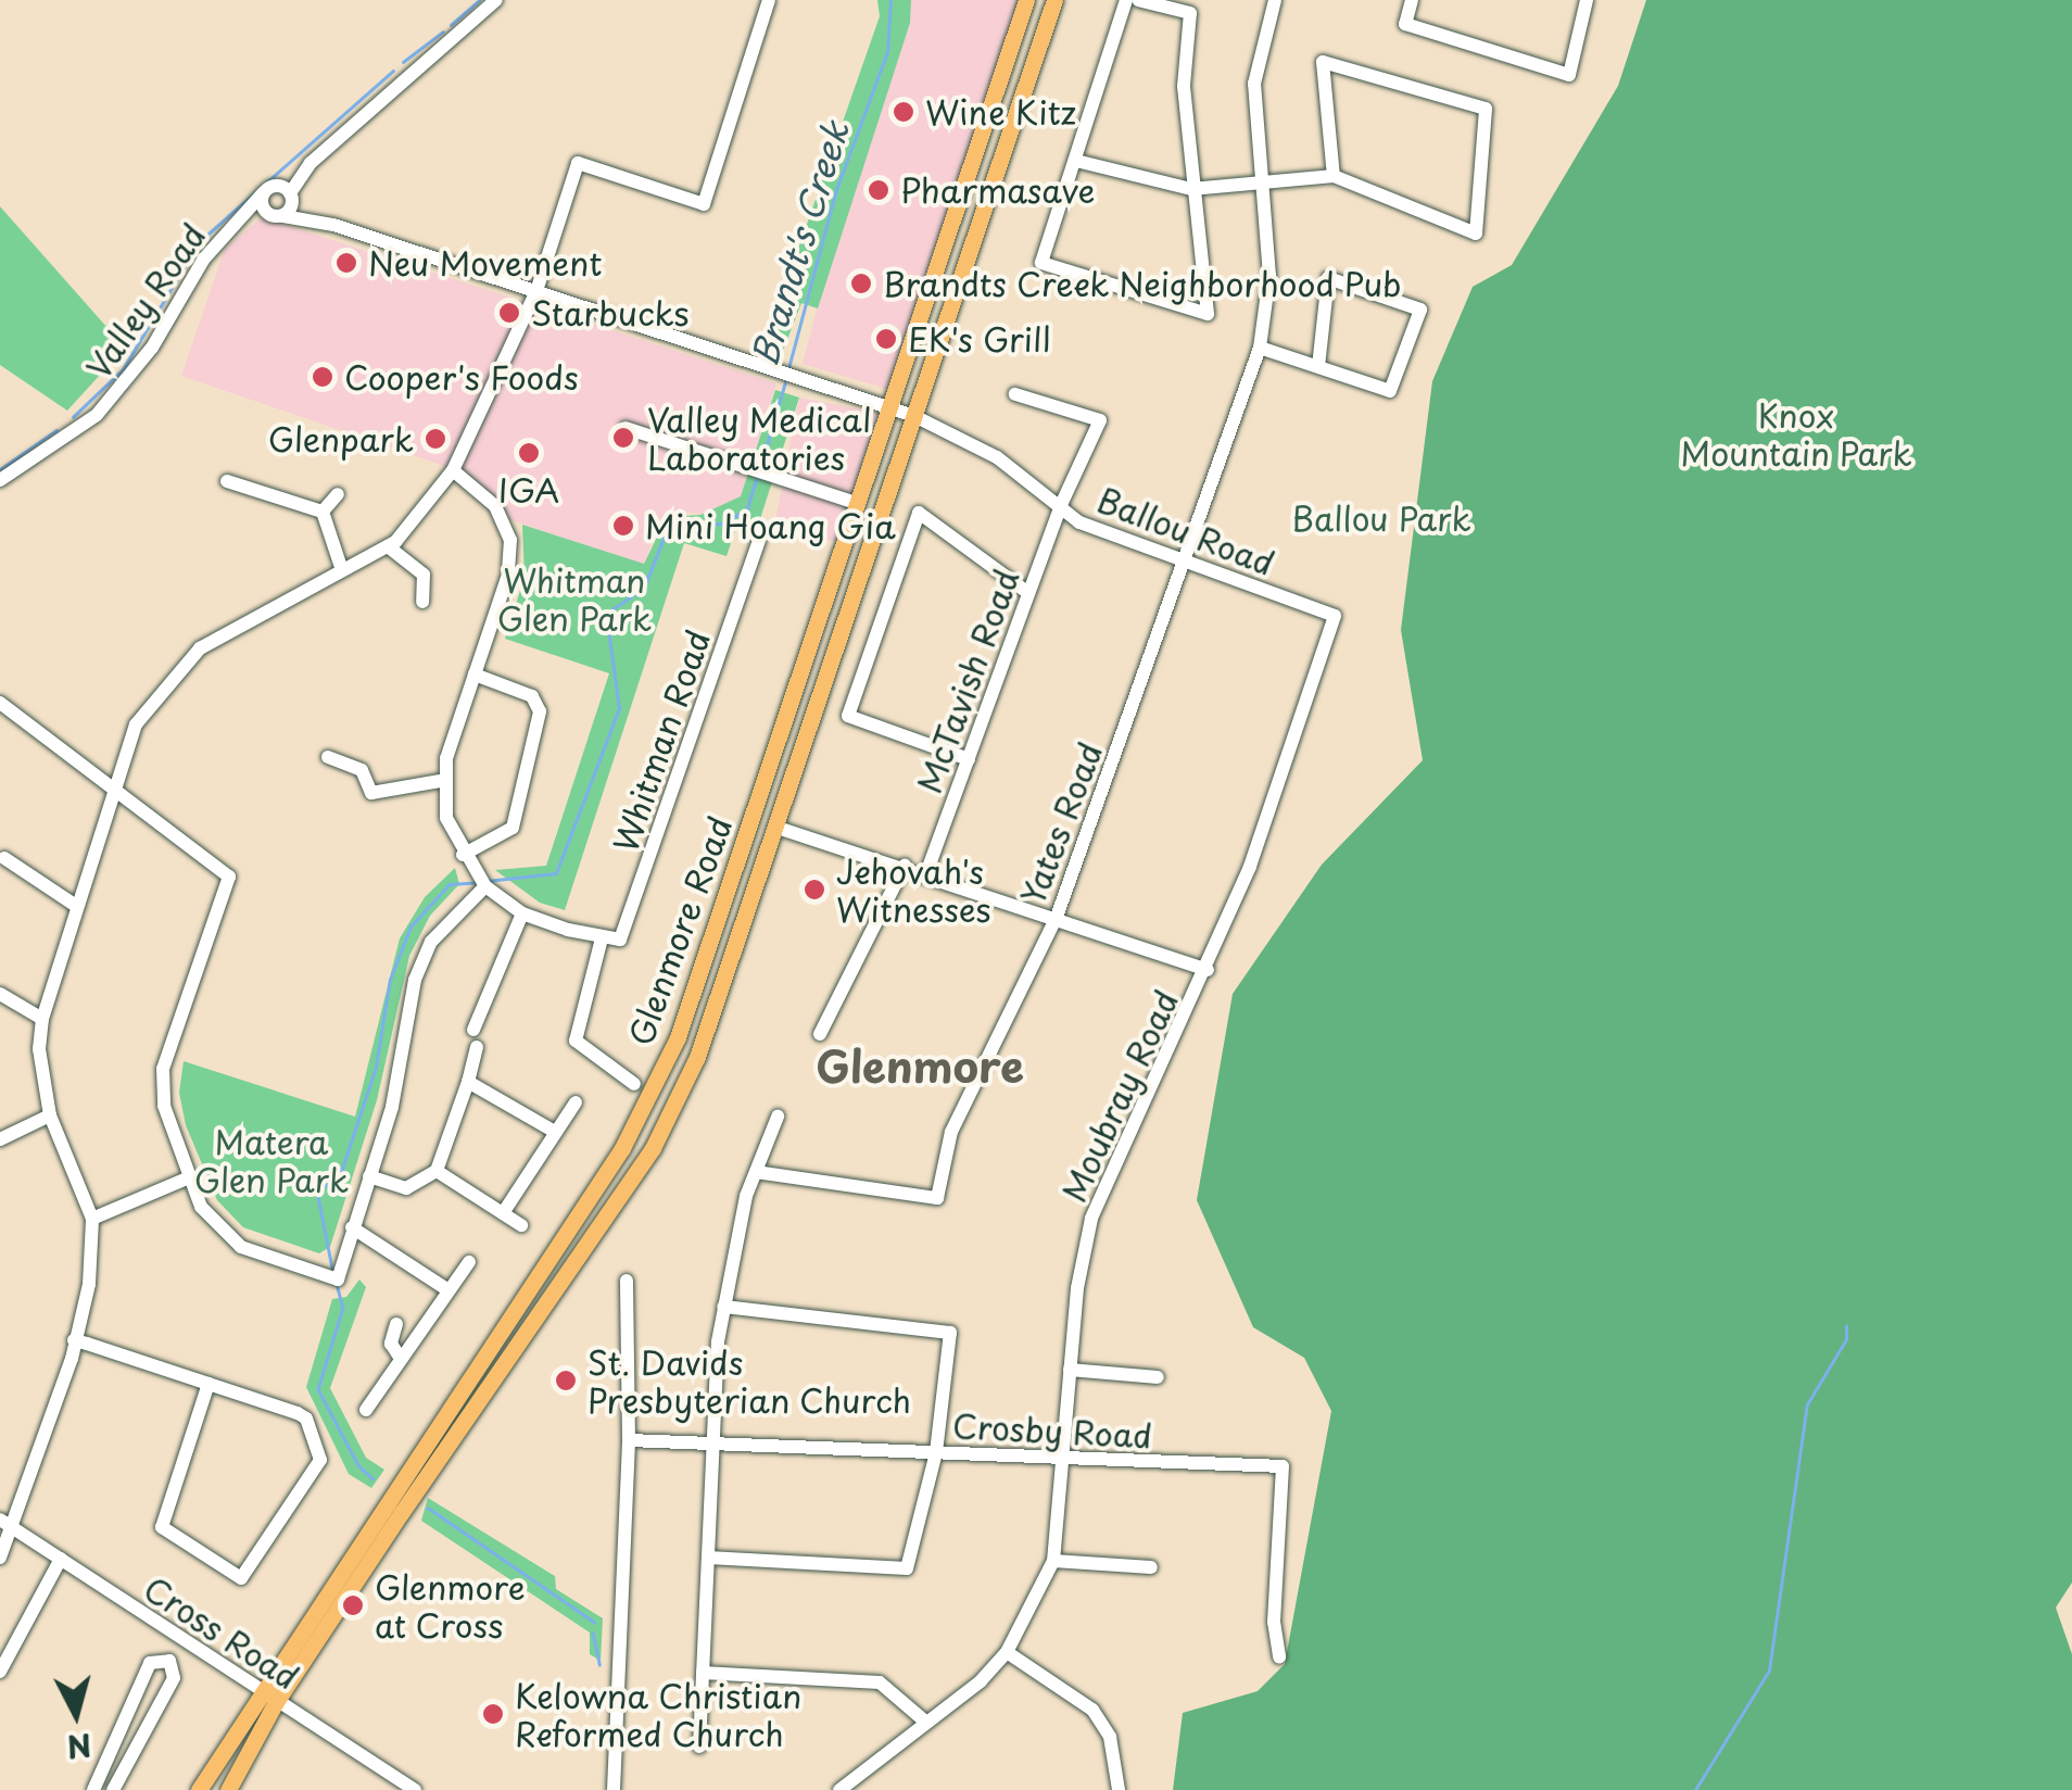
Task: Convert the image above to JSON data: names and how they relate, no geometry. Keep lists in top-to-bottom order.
{
  "streets": {
    "main road": ["Glenmore Road"],
    "street": [
      "Valley Road",
      "Ballou Road",
      "McTavish Road",
      "Whitman Road",
      "Yates Road",
      "Moubray Road",
      "Crosby Road",
      "Cross Road"
    ]
  },
  "crossings": [
    ["Ballou Road", "McTavish Road"],
    ["Ballou Road", "Yates Road"],
    ["Ballou Road", "Glenmore Road"],
    ["Ballou Road", "Moubray Road"],
    ["Glenmore Road", "Cross Road"],
    ["Moubray Road", "Crosby Road"]
  ],
  "districts": ["Glenmore"],
  "water": ["Brandt's Creek"],
  "parks": [
    "Knox Mountain Park",
    "Ballou Park",
    "Whitman Glen Park",
    "Matera Glen Park"
  ],
  "places": [
    "Wine Kitz",
    "Pharmasave",
    "Neu Movement",
    "Brandts Creek Neighborhood Pub",
    "Starbucks",
    "EK's Grill",
    "Cooper's Foods",
    "Valley Medical Laboratories",
    "Glenpark",
    "IGA",
    "Mini Hoang Gia",
    "Jehovah's Witnesses",
    "St. Davids Presbyterian Church",
    "Glenmore at Cross",
    "Kelowna Christian Reformed Church"
  ],
  "north": "bottom"
}
